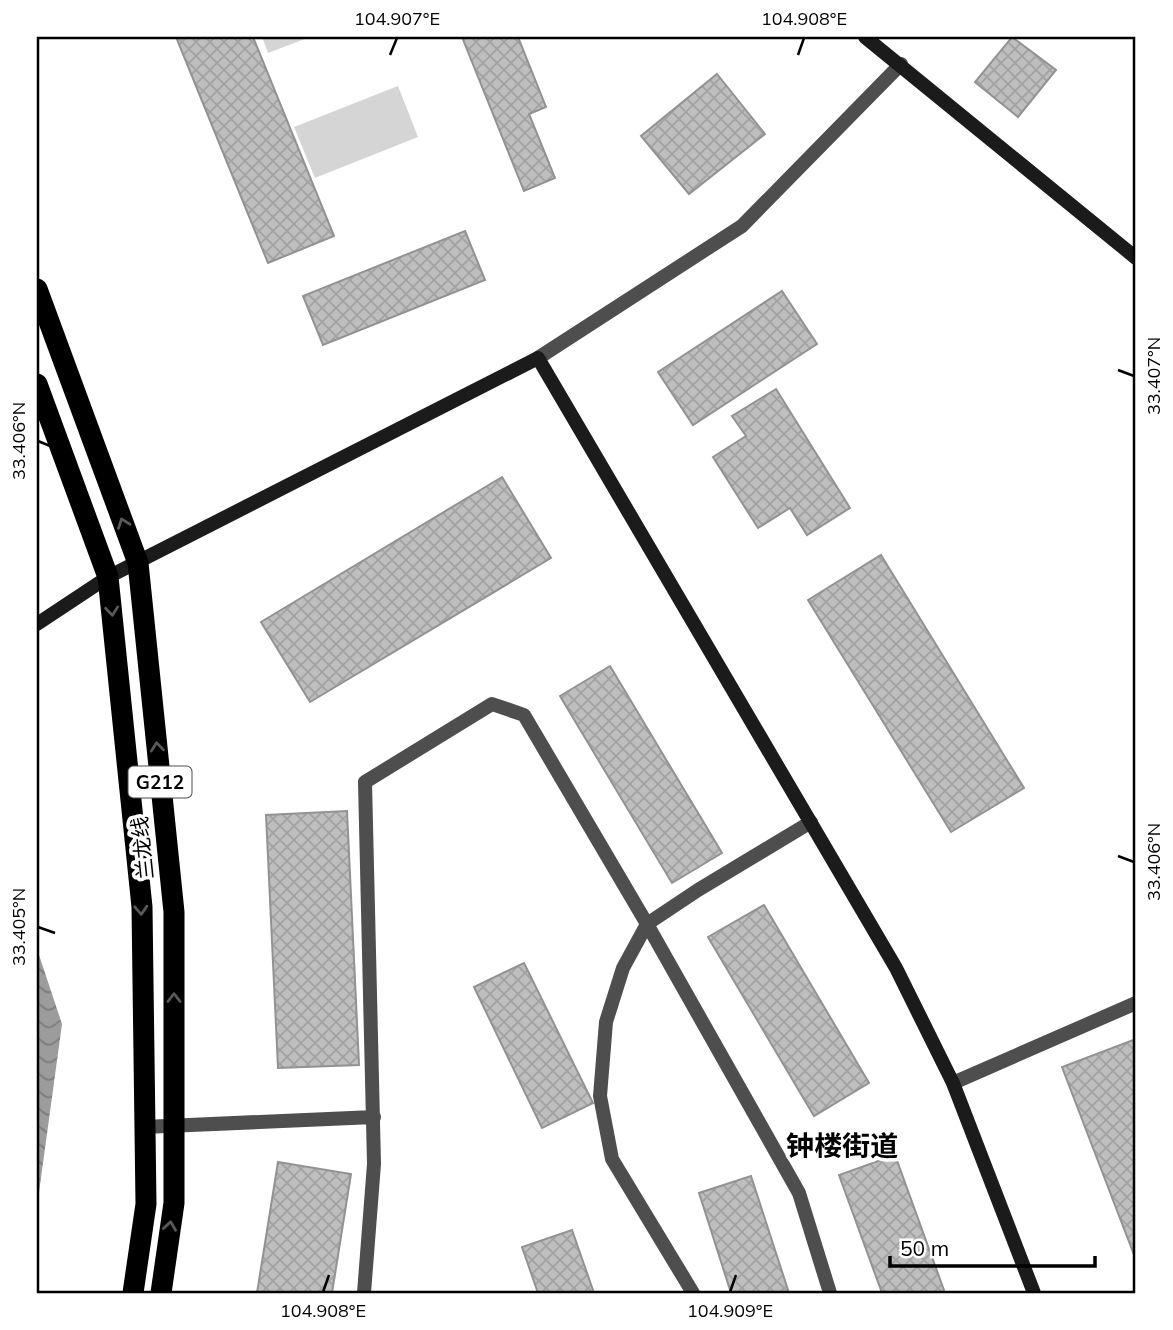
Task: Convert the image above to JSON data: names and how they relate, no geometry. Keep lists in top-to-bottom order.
{
  "streets": {
    "highway": ["G212", "兰龙线"]
  },
  "districts": ["钟楼街道"],
  "scale_bar": "50 m",
  "coordinates": [
    "104.907°E",
    "104.908°E",
    "33.407°N",
    "33.406°N",
    "33.405°N",
    "104.909°E"
  ]
}
